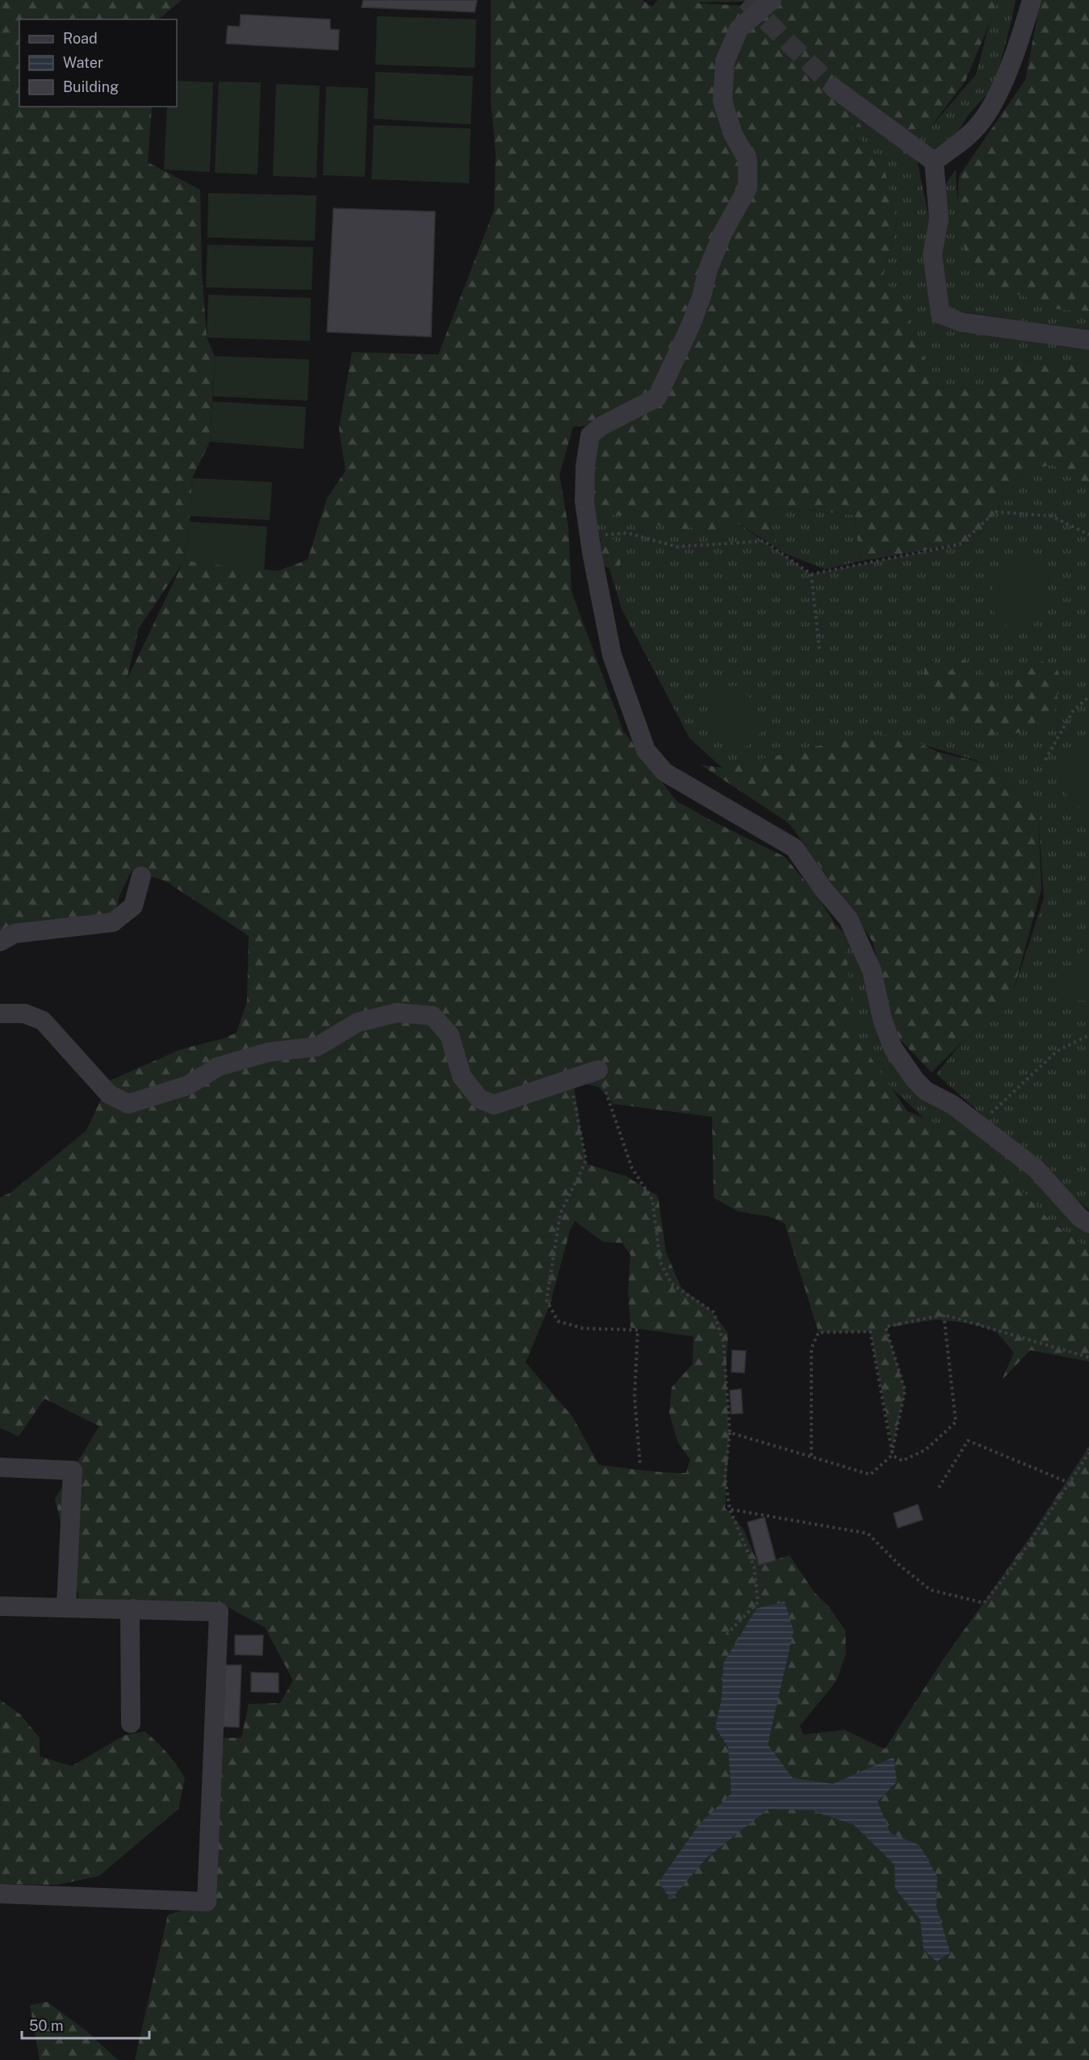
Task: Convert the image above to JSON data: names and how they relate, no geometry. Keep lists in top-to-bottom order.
{
  "legend": ["Road", "Water", "Building"],
  "scale_bar": "50 m"
}
